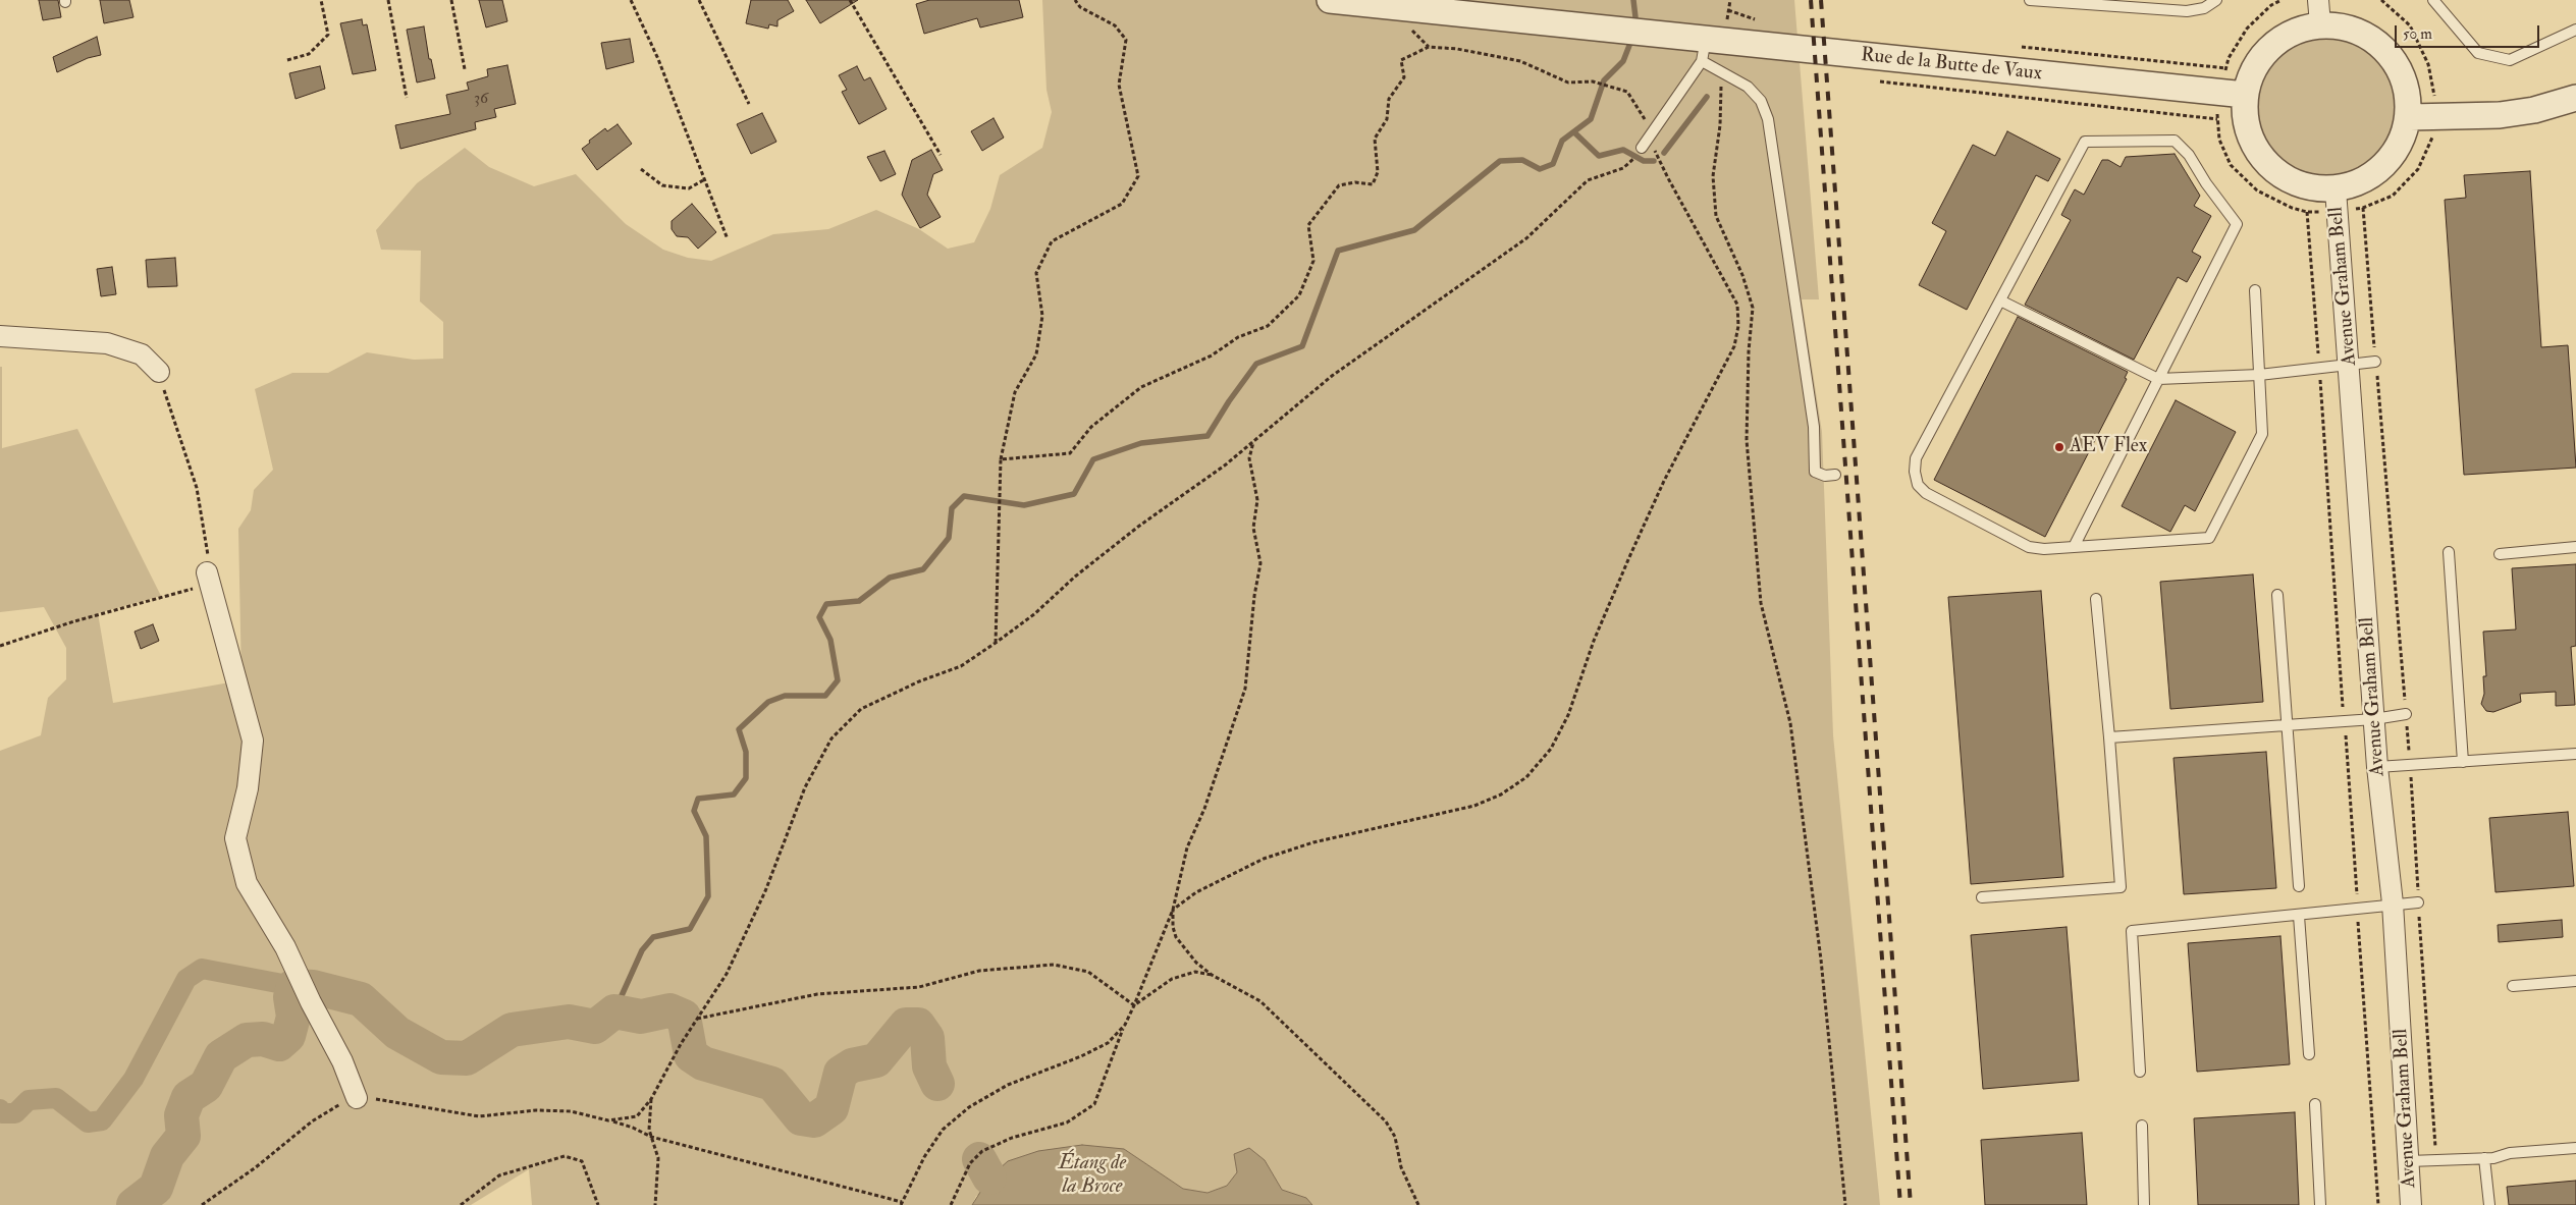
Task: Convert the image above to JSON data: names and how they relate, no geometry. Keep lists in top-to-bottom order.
{
  "streets": {
    "street": ["Rue de la Butte de Vaux", "Avenue Graham Bell"]
  },
  "crossings": [
    ["Rue de la Butte de Vaux", "Avenue Graham Bell"]
  ],
  "water": ["Étang de la Broce"],
  "places": ["AEV Flex"],
  "house_numbers": ["36"],
  "scale_bar": "50 m"
}
